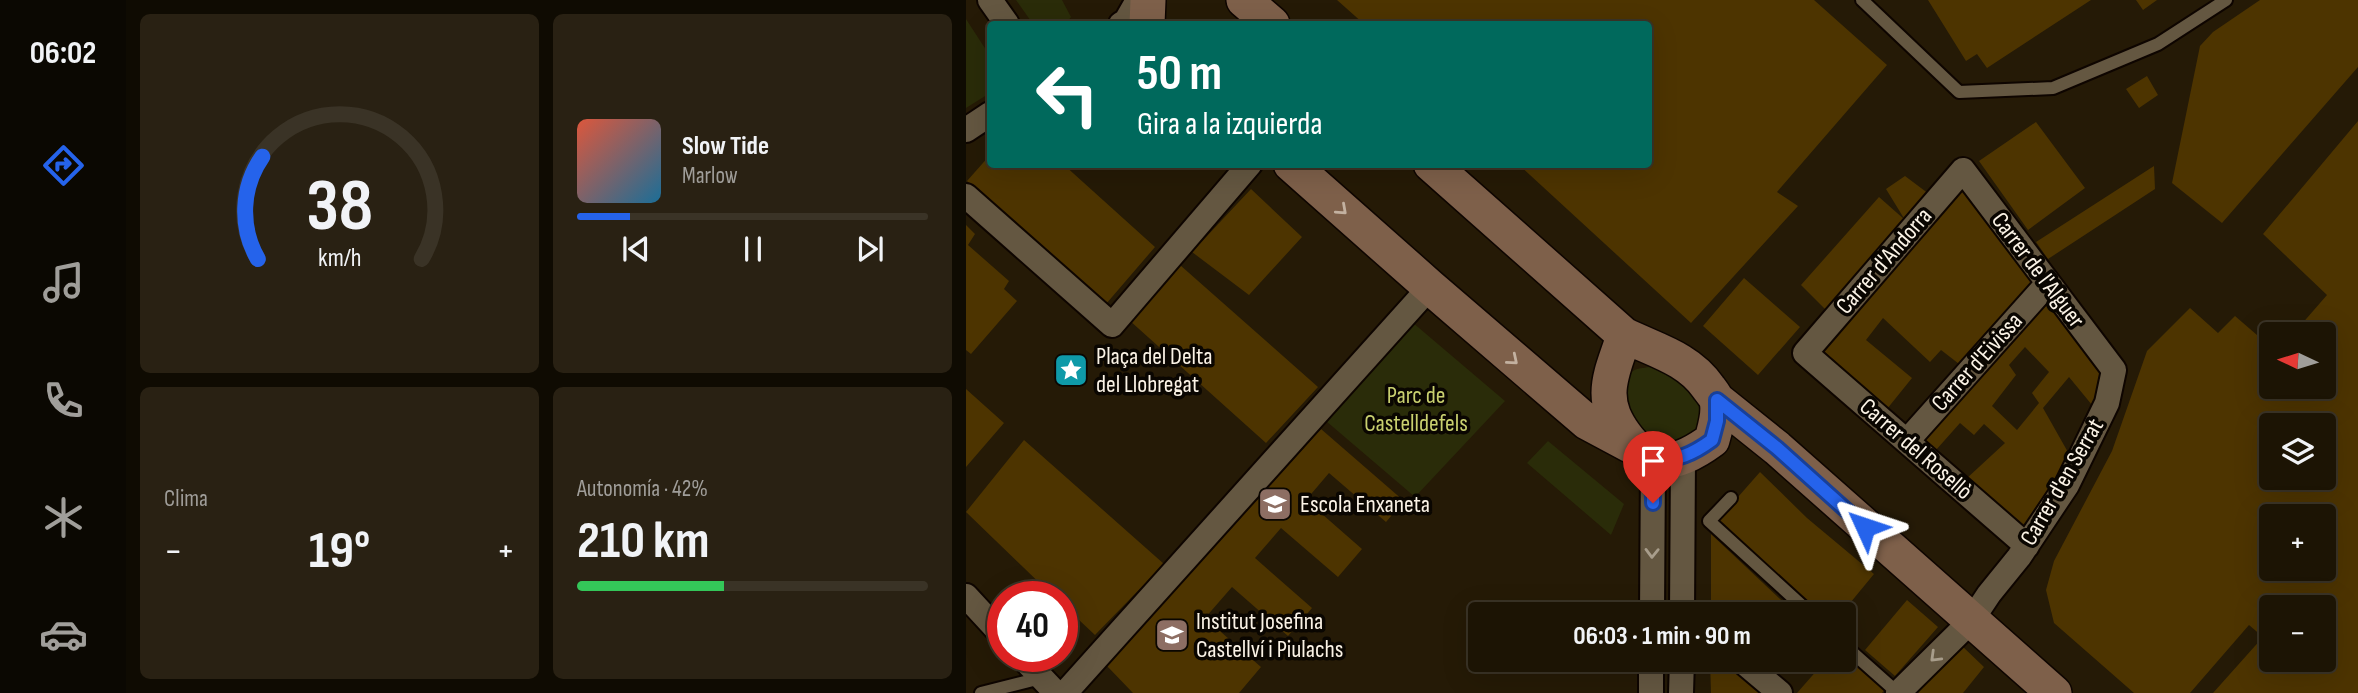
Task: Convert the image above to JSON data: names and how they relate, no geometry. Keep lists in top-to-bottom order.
{
  "streets": {
    "street": [
      "Carrer d'Andorra",
      "Carrer de l'Alguer",
      "Carrer d'Eivissa",
      "Carrer del Rosellò",
      "Carrer d'en Serrat"
    ]
  },
  "crossings": [
    ["Carrer d'Andorra", "Carrer de l'Alguer"],
    ["Carrer d'Andorra", "Carrer del Rosellò"],
    ["Carrer de l'Alguer", "Carrer d'Eivissa"],
    ["Carrer de l'Alguer", "Carrer d'en Serrat"],
    ["Carrer d'Eivissa", "Carrer del Rosellò"],
    ["Carrer del Rosellò", "Carrer d'en Serrat"]
  ],
  "parks": ["Parc de Castelldefels"],
  "places": {
    "place": ["Plaça del Delta del Llobregat"],
    "school or university": ["Escola Enxaneta", "Institut Josefina Castellví i Piulachs"]
  },
  "north": "left",
  "page": {
    "tabs": "06:02",
    "turn": ["50 m", "Gira a la izquierda"],
    "song": ["Slow Tide", "Marlow"],
    "map_buttons": ["+", "−"],
    "tile": [
      "Clima",
      ["Autonomía · 42%", "210 km"]
    ],
    "heat": ["−", "19°", "+"],
    "limit": "40",
    "trip": "06:03 · 1 min · 90 m",
    "gauge": ["38", "km/h"]
  }
}
